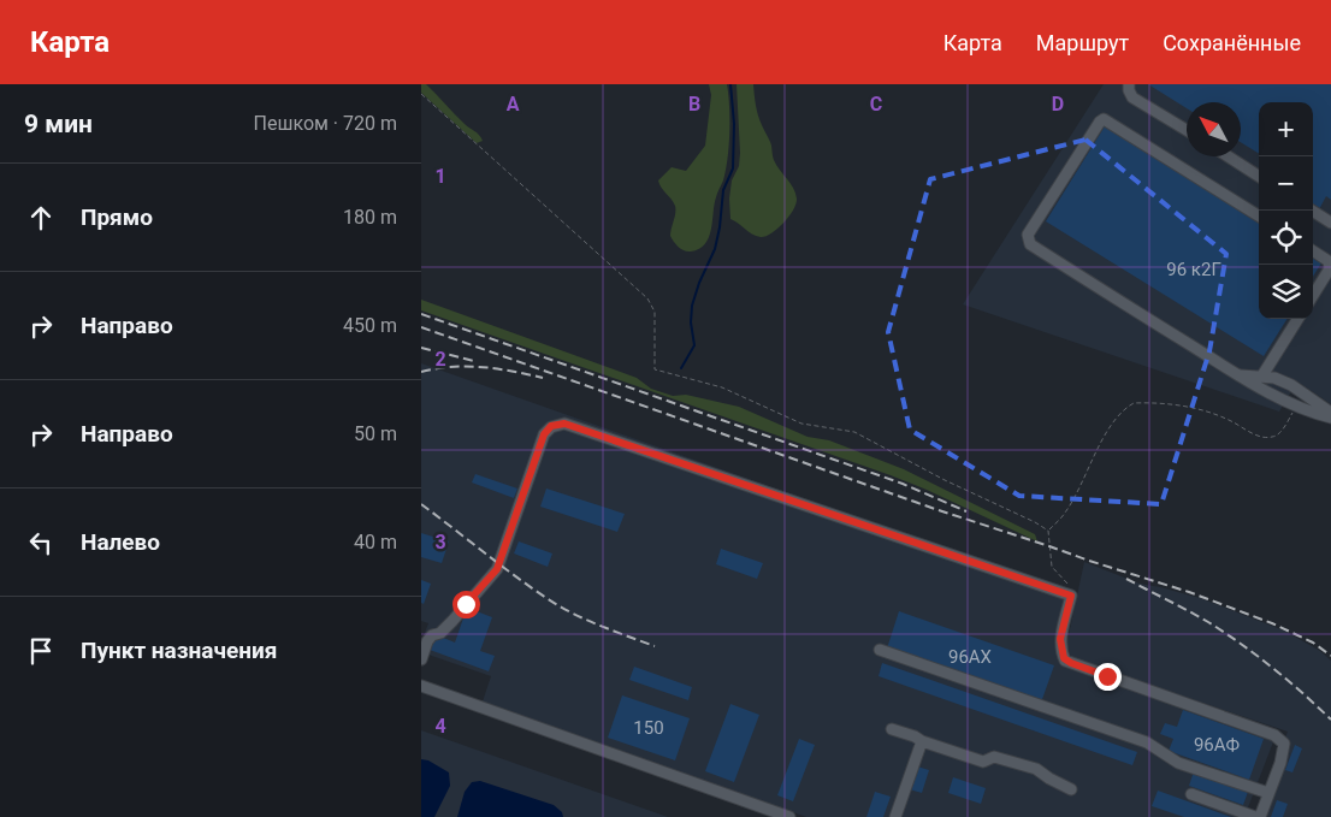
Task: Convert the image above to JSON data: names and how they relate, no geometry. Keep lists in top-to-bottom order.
{
  "house_numbers": [
    "96 к2Г",
    "96АХ",
    "150",
    "96АФ"
  ],
  "north": "top left",
  "page": {
    "header": "Карта",
    "nav": ["Карта", "Маршрут", "Сохранённые"],
    "heading": ["9 мин", "Пешком · 720 m"],
    "map_buttons": ["+", "−"],
    "list": [
      ["Прямо", "180 m"],
      ["Направо", "450 m"],
      ["Направо", "50 m"],
      ["Налево", "40 m"],
      "Пункт назначения"
    ]
  },
  "grid": {
    "columns": [
      "A",
      "B",
      "C",
      "D"
    ],
    "rows": [
      "1",
      "2",
      "3",
      "4"
    ]
  }
}
